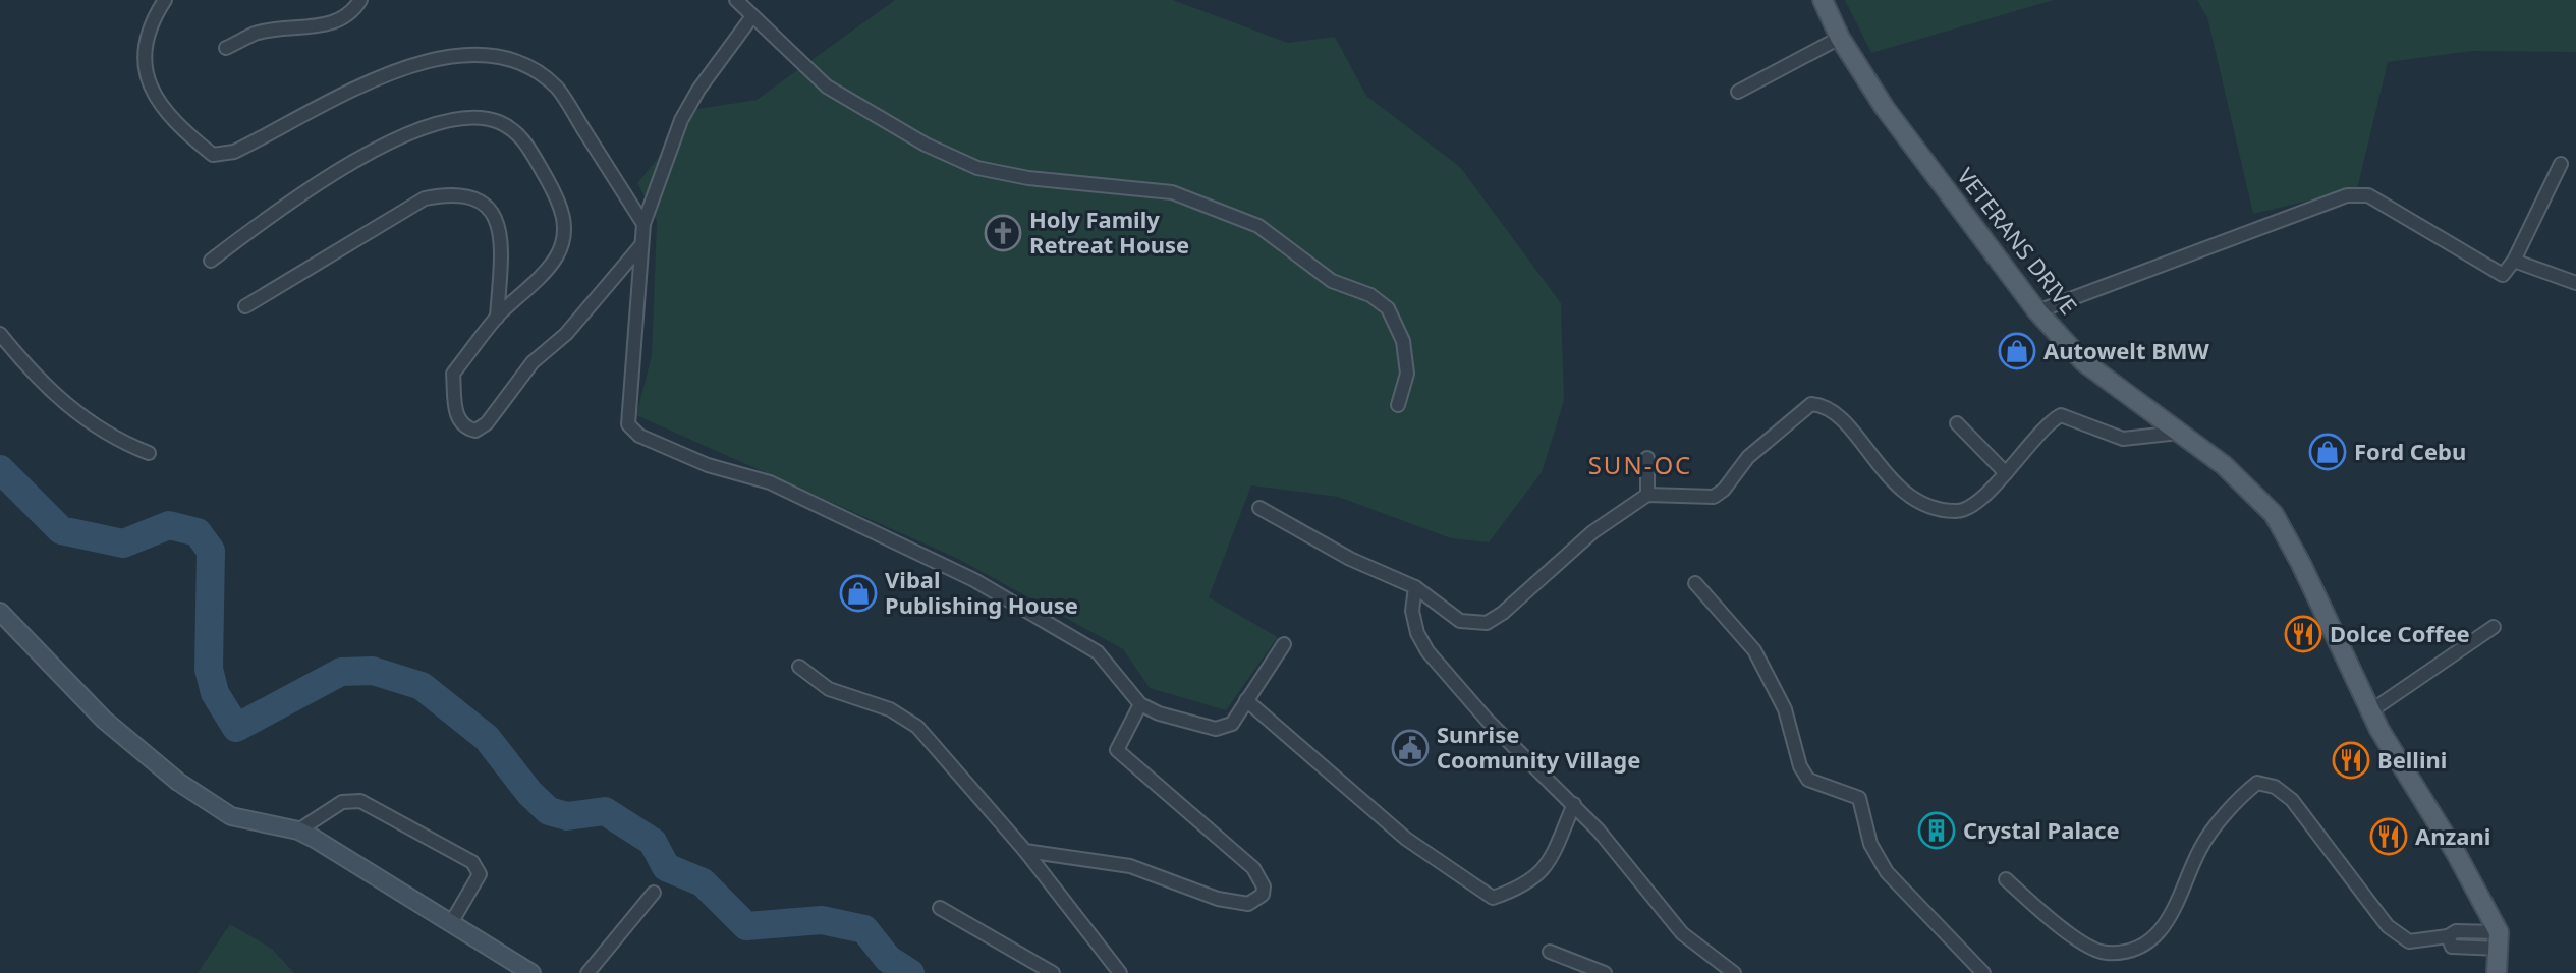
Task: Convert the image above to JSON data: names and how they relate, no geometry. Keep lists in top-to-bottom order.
{
  "streets": {
    "main road": ["VETERANS DRIVE"]
  },
  "districts": ["SUN-OC"],
  "places": {
    "church": ["Holy Family Retreat House"],
    "shop": ["Autowelt BMW", "Ford Cebu", "Vibal Publishing House"],
    "restaurant": ["Dolce Coffee", "Bellini", "Anzani"],
    "public building": ["Sunrise Coomunity Village"],
    "building": ["Crystal Palace"]
  }
}
